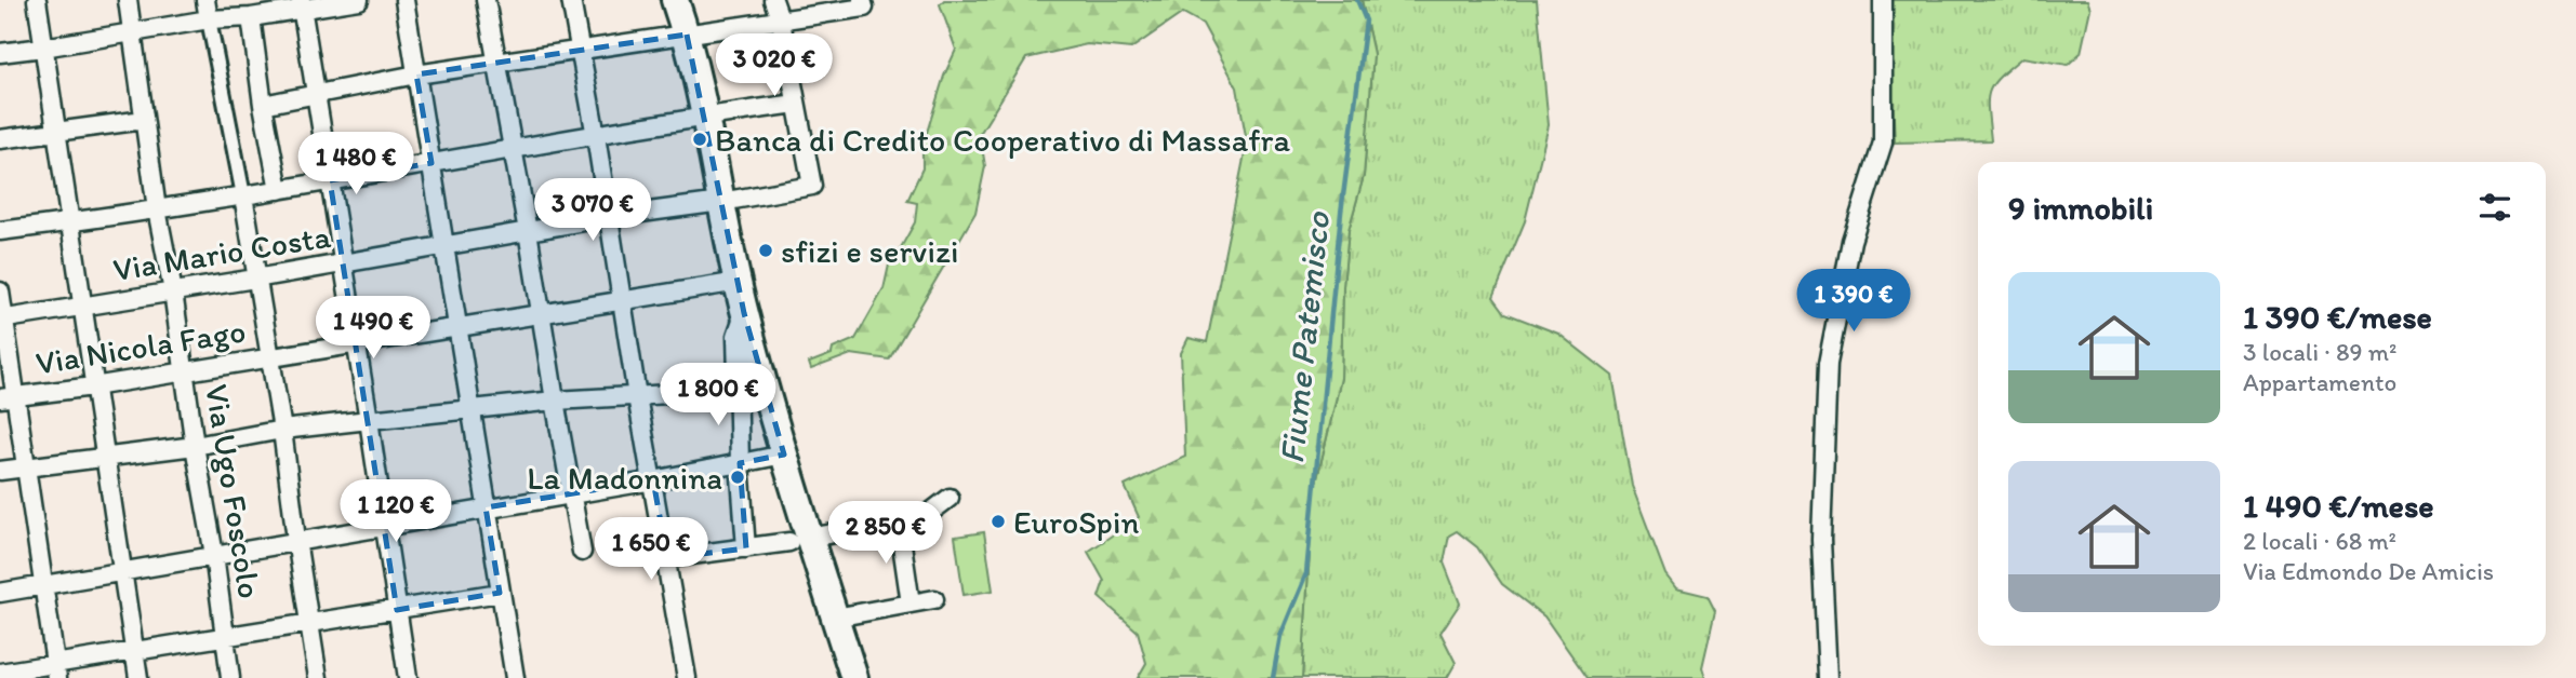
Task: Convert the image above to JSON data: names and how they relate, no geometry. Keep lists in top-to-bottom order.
{
  "streets": {
    "street": ["Via Mario Costa", "Via Nicola Fago", "Via Ugo Foscolo"]
  },
  "crossings": [
    ["Via Mario Costa", "Via Ugo Foscolo"],
    ["Via Nicola Fago", "Via Ugo Foscolo"]
  ],
  "water": ["Fiume Patemisco"],
  "places": [
    "Banca di Credito Cooperativo di Massafra",
    "sfizi e servizi",
    "La Madonnina",
    "EuroSpin"
  ],
  "page": {
    "price": [
      "3 020 €",
      "1 480 €",
      "3 070 €",
      "1 390 €",
      "1 490 €",
      "1 800 €",
      "1 120 €",
      "2 850 €",
      "1 650 €"
    ],
    "heading": "9 immobili",
    "list": [
      {
        "name": "1 390 €/mese",
        "note": "3 locali · 89 m² · Appartamento"
      },
      {
        "name": "1 490 €/mese",
        "note": "2 locali · 68 m² · Via Edmondo De Amicis"
      }
    ]
  }
}
